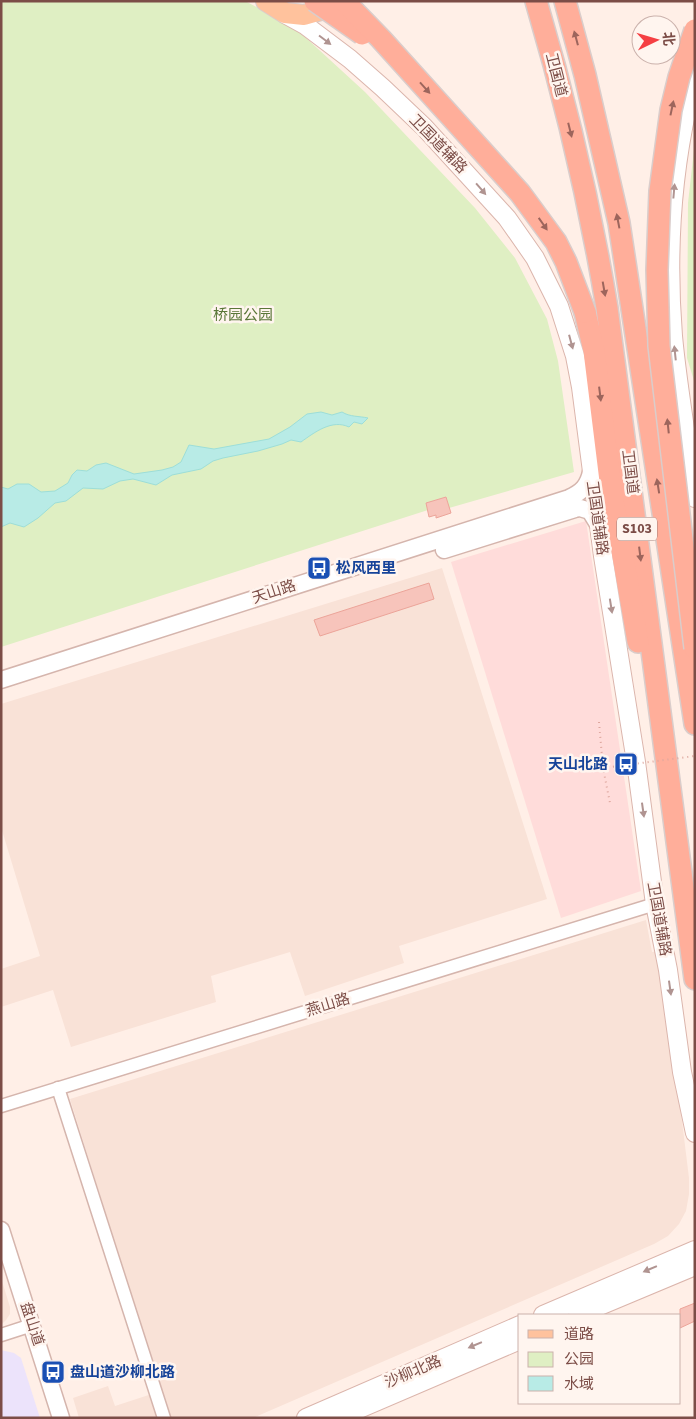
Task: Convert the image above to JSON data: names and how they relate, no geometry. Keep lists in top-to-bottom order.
{
  "streets": {
    "highway": ["卫国道", "S103"],
    "main road": ["卫国道辅路", "沙柳北路"],
    "street": ["天山路", "燕山路", "盘山道"]
  },
  "crossings": [
    ["卫国道辅路", "天山路"],
    ["卫国道辅路", "燕山路"]
  ],
  "one_way": ["卫国道辅路"],
  "parks": ["桥园公园"],
  "places": {
    "bus stop": ["松风西里", "天山北路", "盘山道沙柳北路"]
  },
  "legend": ["道路", "公园", "水域"],
  "north": "right"
}
